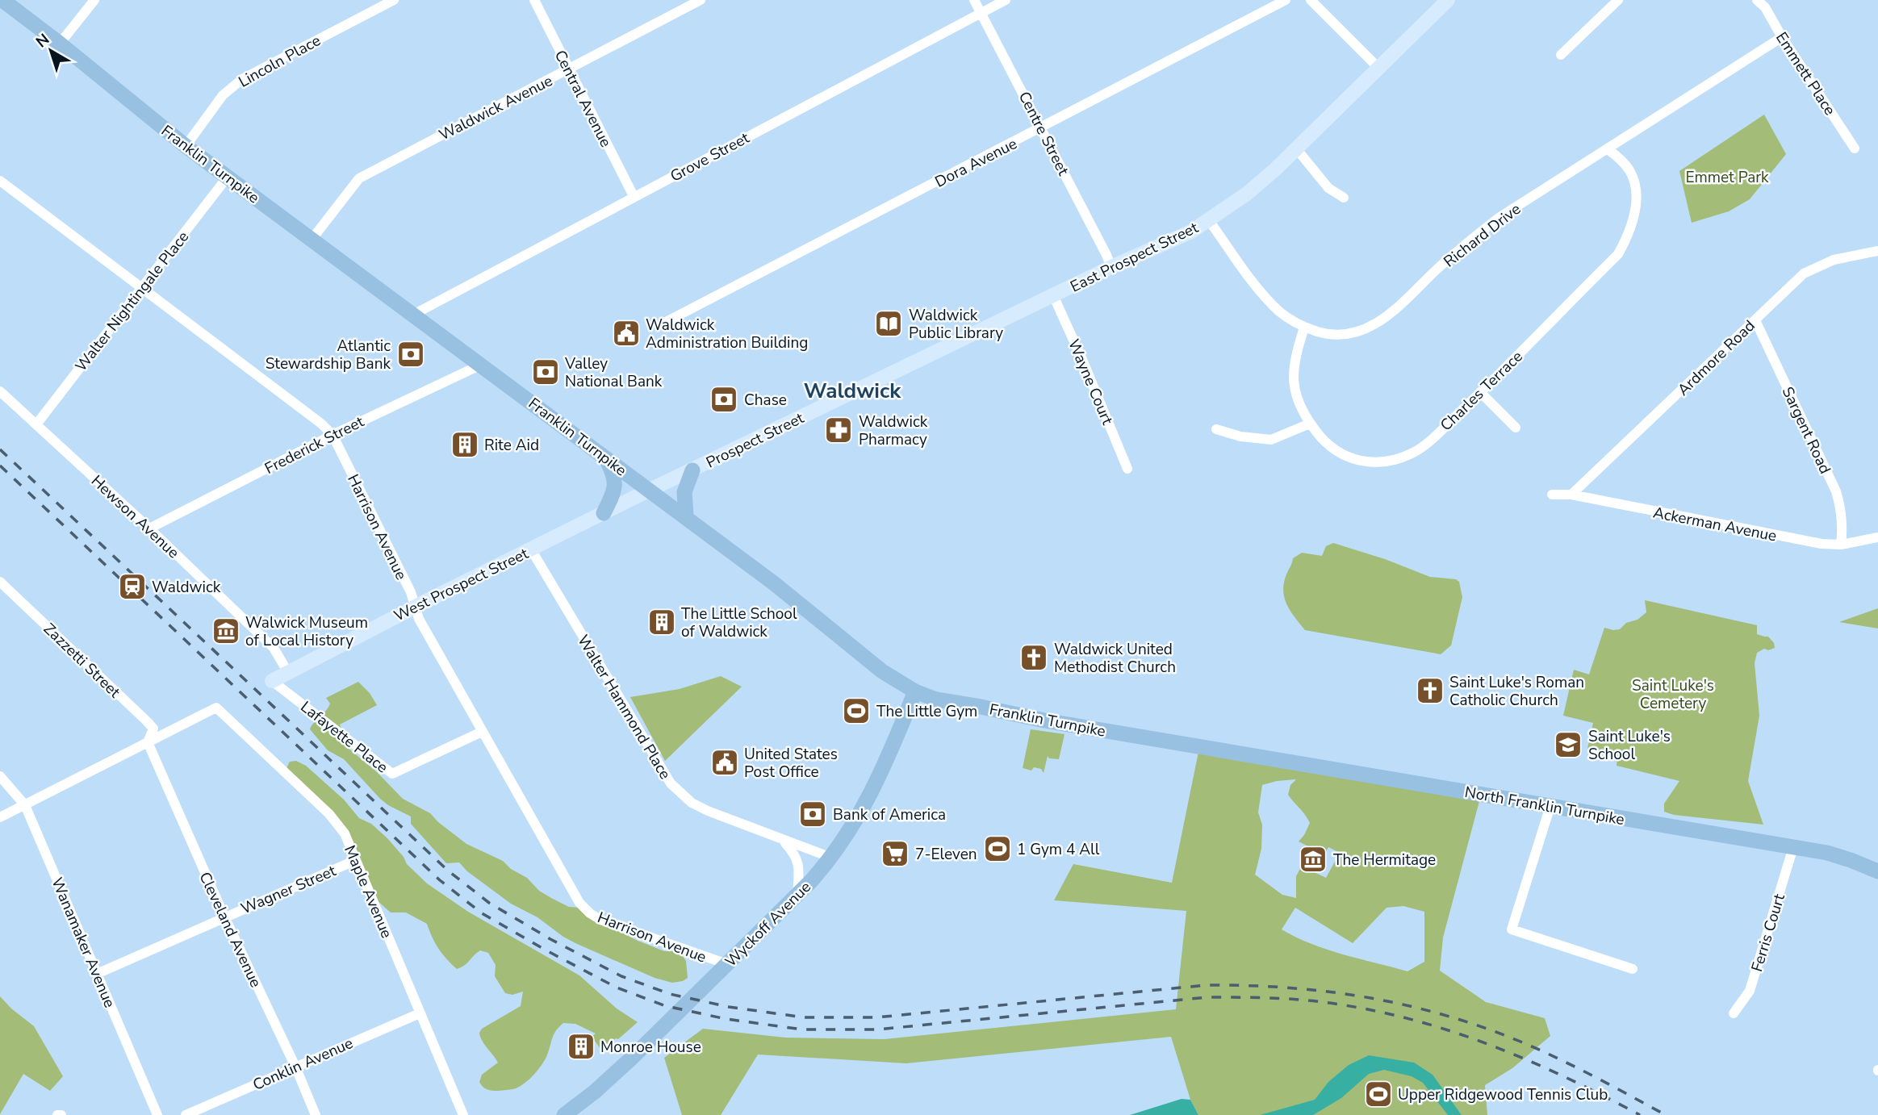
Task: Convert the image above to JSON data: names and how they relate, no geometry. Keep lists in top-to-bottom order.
{
  "streets": {
    "main road": ["Franklin Turnpike", "North Franklin Turnpike", "Wyckoff Avenue"],
    "street": [
      "Lincoln Place",
      "Emmett Place",
      "Central Avenue",
      "Waldwick Avenue",
      "Centre Street",
      "Grove Street",
      "Dora Avenue",
      "Richard Drive",
      "East Prospect Street",
      "Walter Nightingale Place",
      "Ardmore Road",
      "Wayne Court",
      "Charles Terrace",
      "Sargent Road",
      "Prospect Street",
      "Frederick Street",
      "Hewson Avenue",
      "Ackerman Avenue",
      "Harrison Avenue",
      "West Prospect Street",
      "Zazzetti Street",
      "Walter Hammond Place",
      "Lafayette Place",
      "Wagner Street",
      "Maple Avenue",
      "Cleveland Avenue",
      "Ferris Court",
      "Wanamaker Avenue",
      "Conklin Avenue"
    ]
  },
  "crossings": [
    ["Lincoln Place", "Franklin Turnpike"],
    ["Emmett Place", "Richard Drive"],
    ["Central Avenue", "Waldwick Avenue"],
    ["Central Avenue", "Grove Street"],
    ["Waldwick Avenue", "Franklin Turnpike"],
    ["Centre Street", "Grove Street"],
    ["Centre Street", "Dora Avenue"],
    ["Centre Street", "East Prospect Street"],
    ["Grove Street", "Franklin Turnpike"],
    ["Franklin Turnpike", "Walter Nightingale Place"],
    ["Franklin Turnpike", "Prospect Street"],
    ["Franklin Turnpike", "Frederick Street"],
    ["Franklin Turnpike", "West Prospect Street"],
    ["Franklin Turnpike", "North Franklin Turnpike"],
    ["Franklin Turnpike", "Wyckoff Avenue"],
    ["Richard Drive", "East Prospect Street"],
    ["Richard Drive", "Charles Terrace"],
    ["East Prospect Street", "Wayne Court"],
    ["East Prospect Street", "Prospect Street"],
    ["Walter Nightingale Place", "Hewson Avenue"],
    ["Walter Nightingale Place", "Harrison Avenue"],
    ["Ardmore Road", "Sargent Road"],
    ["Ardmore Road", "Ackerman Avenue"],
    ["Sargent Road", "Ackerman Avenue"],
    ["Prospect Street", "West Prospect Street"],
    ["Frederick Street", "Hewson Avenue"],
    ["Frederick Street", "Harrison Avenue"],
    ["Hewson Avenue", "West Prospect Street"],
    ["Harrison Avenue", "West Prospect Street"],
    ["Harrison Avenue", "Lafayette Place"],
    ["Harrison Avenue", "Wyckoff Avenue"],
    ["West Prospect Street", "Walter Hammond Place"],
    ["West Prospect Street", "Lafayette Place"],
    ["Zazzetti Street", "Maple Avenue"],
    ["Zazzetti Street", "Cleveland Avenue"],
    ["Walter Hammond Place", "Wyckoff Avenue"],
    ["North Franklin Turnpike", "Ferris Court"],
    ["Wagner Street", "Maple Avenue"],
    ["Wagner Street", "Cleveland Avenue"],
    ["Wagner Street", "Wanamaker Avenue"],
    ["Maple Avenue", "Cleveland Avenue"],
    ["Maple Avenue", "Conklin Avenue"],
    ["Cleveland Avenue", "Conklin Avenue"]
  ],
  "districts": ["Waldwick"],
  "parks": ["Emmet Park", "Saint Luke's Cemetery"],
  "places": {
    "library": ["Waldwick Public Library"],
    "public building": ["Waldwick Administration Building", "United States Post Office"],
    "bank": [
      "Atlantic Stewardship Bank",
      "Valley National Bank",
      "Chase",
      "Bank of America"
    ],
    "pharmacy": ["Waldwick Pharmacy"],
    "building": ["Rite Aid", "The Little School of Waldwick", "Monroe House"],
    "station": ["Waldwick"],
    "museum": ["Walwick Museum of Local History", "The Hermitage"],
    "church": ["Waldwick United Methodist Church", "Saint Luke's Roman Catholic Church"],
    "sports": ["The Little Gym", "1 Gym 4 All", "Upper Ridgewood Tennis Club"],
    "school or university": ["Saint Luke's School"],
    "supermarket": ["7-Eleven"]
  },
  "north": "top left"
}
